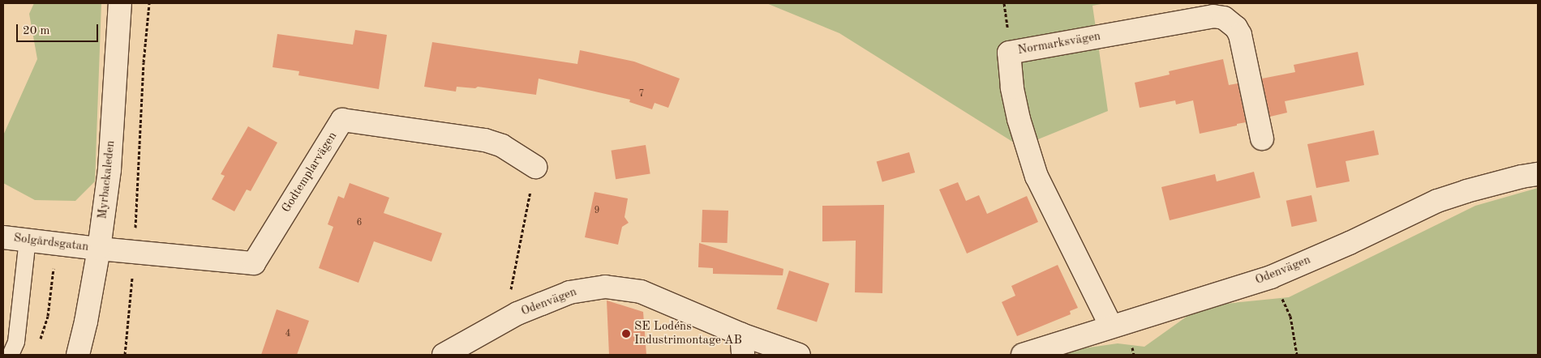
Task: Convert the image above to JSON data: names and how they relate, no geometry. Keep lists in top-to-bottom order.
{
  "streets": {
    "street": [
      "Normarksvägen",
      "Godtemplarvägen",
      "Myrbackaleden",
      "Solgårdsgatan",
      "Odenvägen"
    ]
  },
  "crossings": [
    ["Normarksvägen", "Odenvägen"],
    ["Godtemplarvägen", "Myrbackaleden"],
    ["Godtemplarvägen", "Solgårdsgatan"],
    ["Myrbackaleden", "Solgårdsgatan"]
  ],
  "places": ["SE Lodéns Industrimontage AB"],
  "house_numbers": [
    "7",
    "9",
    "6",
    "4"
  ],
  "scale_bar": "20 m"
}
